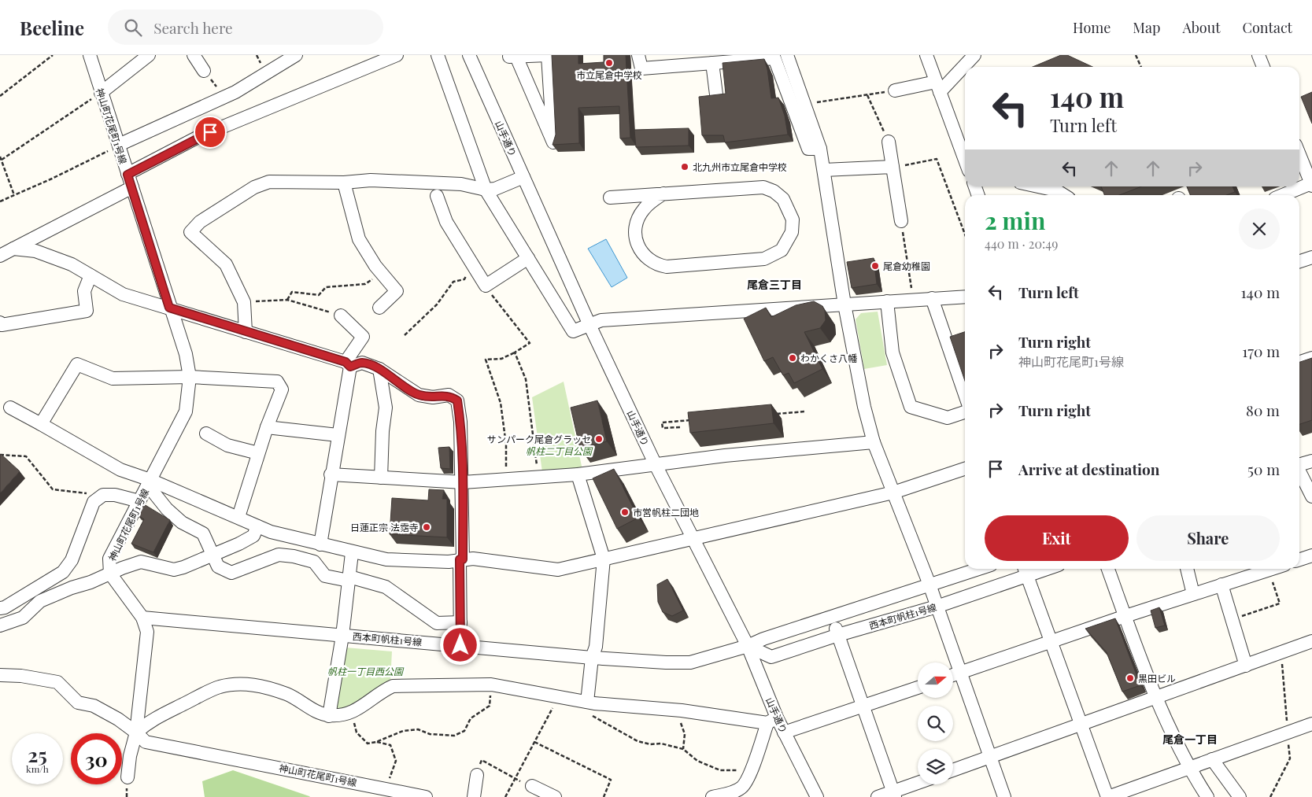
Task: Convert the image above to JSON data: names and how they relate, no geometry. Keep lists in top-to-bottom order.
{
  "streets": {
    "street": ["神山町花尾町1号線", "山手通り", "西本町帆柱1号線"]
  },
  "crossings": [
    ["神山町花尾町1号線", "西本町帆柱1号線"],
    ["山手通り", "西本町帆柱1号線"]
  ],
  "districts": ["尾倉三丁目", "尾倉一丁目"],
  "parks": ["帆柱二丁目公園", "帆柱一丁目西公園"],
  "places": [
    "市立尾倉中学校",
    "北九州市立尾倉中学校",
    "尾倉幼稚園",
    "わかくさ八幡",
    "サンパーク尾倉グラッセ",
    "市営帆柱二団地",
    "日蓮正宗 法霑寺",
    "黒田ビル"
  ],
  "north": "right",
  "page": {
    "header": "Beeline",
    "search": "Search here",
    "nav": [
      "Home",
      "Map",
      "About",
      "Contact"
    ],
    "turn": ["140 m", "Turn left"],
    "heading": ["2 min", "440 m · 20:49"],
    "list": [
      {
        "name": "Turn left",
        "value": "140 m"
      },
      {
        "name": "Turn right",
        "note": "神山町花尾町1号線",
        "value": "170 m"
      },
      {
        "name": "Turn right",
        "value": "80 m"
      },
      {
        "name": "Arrive at destination",
        "value": "50 m"
      }
    ],
    "buttons": ["Exit", "Share"],
    "speed": "25 km/h",
    "limit": "30"
  }
}
